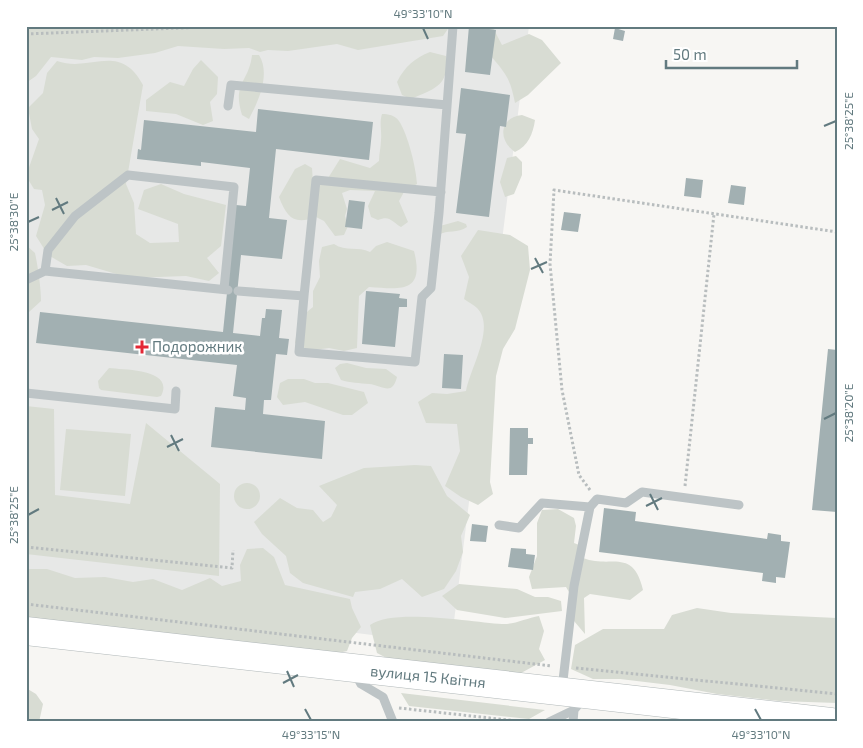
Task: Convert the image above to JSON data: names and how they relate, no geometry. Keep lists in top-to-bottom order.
{
  "streets": {
    "highway": ["вулиця 15 Квітня"]
  },
  "places": {
    "health": ["Подорожник"]
  },
  "scale_bar": "50 m",
  "coordinates": [
    "49°33'10\"N",
    "25°38'25\"E",
    "25°38'30\"E",
    "25°38'20\"E",
    "49°33'15\"N"
  ]
}
